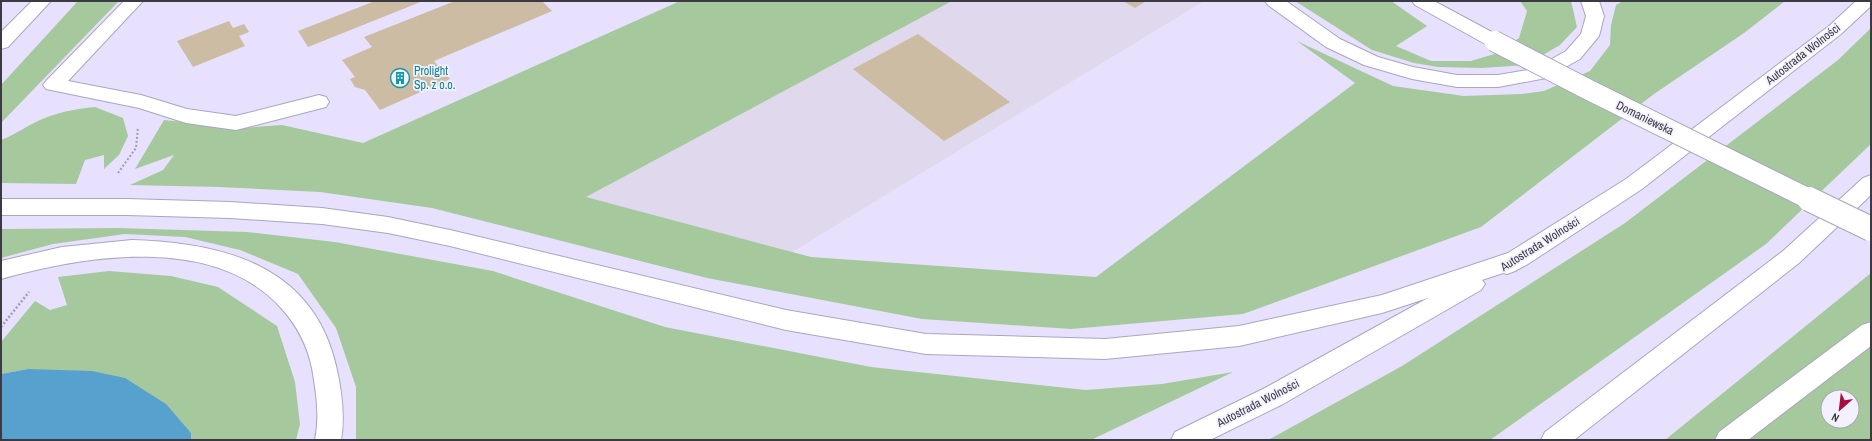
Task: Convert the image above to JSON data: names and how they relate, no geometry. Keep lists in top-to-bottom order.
{
  "streets": {
    "main road": ["Autostrada Wolności", "Domaniewska"]
  },
  "places": {
    "building": ["Prolight Sp. z o.o."]
  },
  "north": "bottom left"
}
